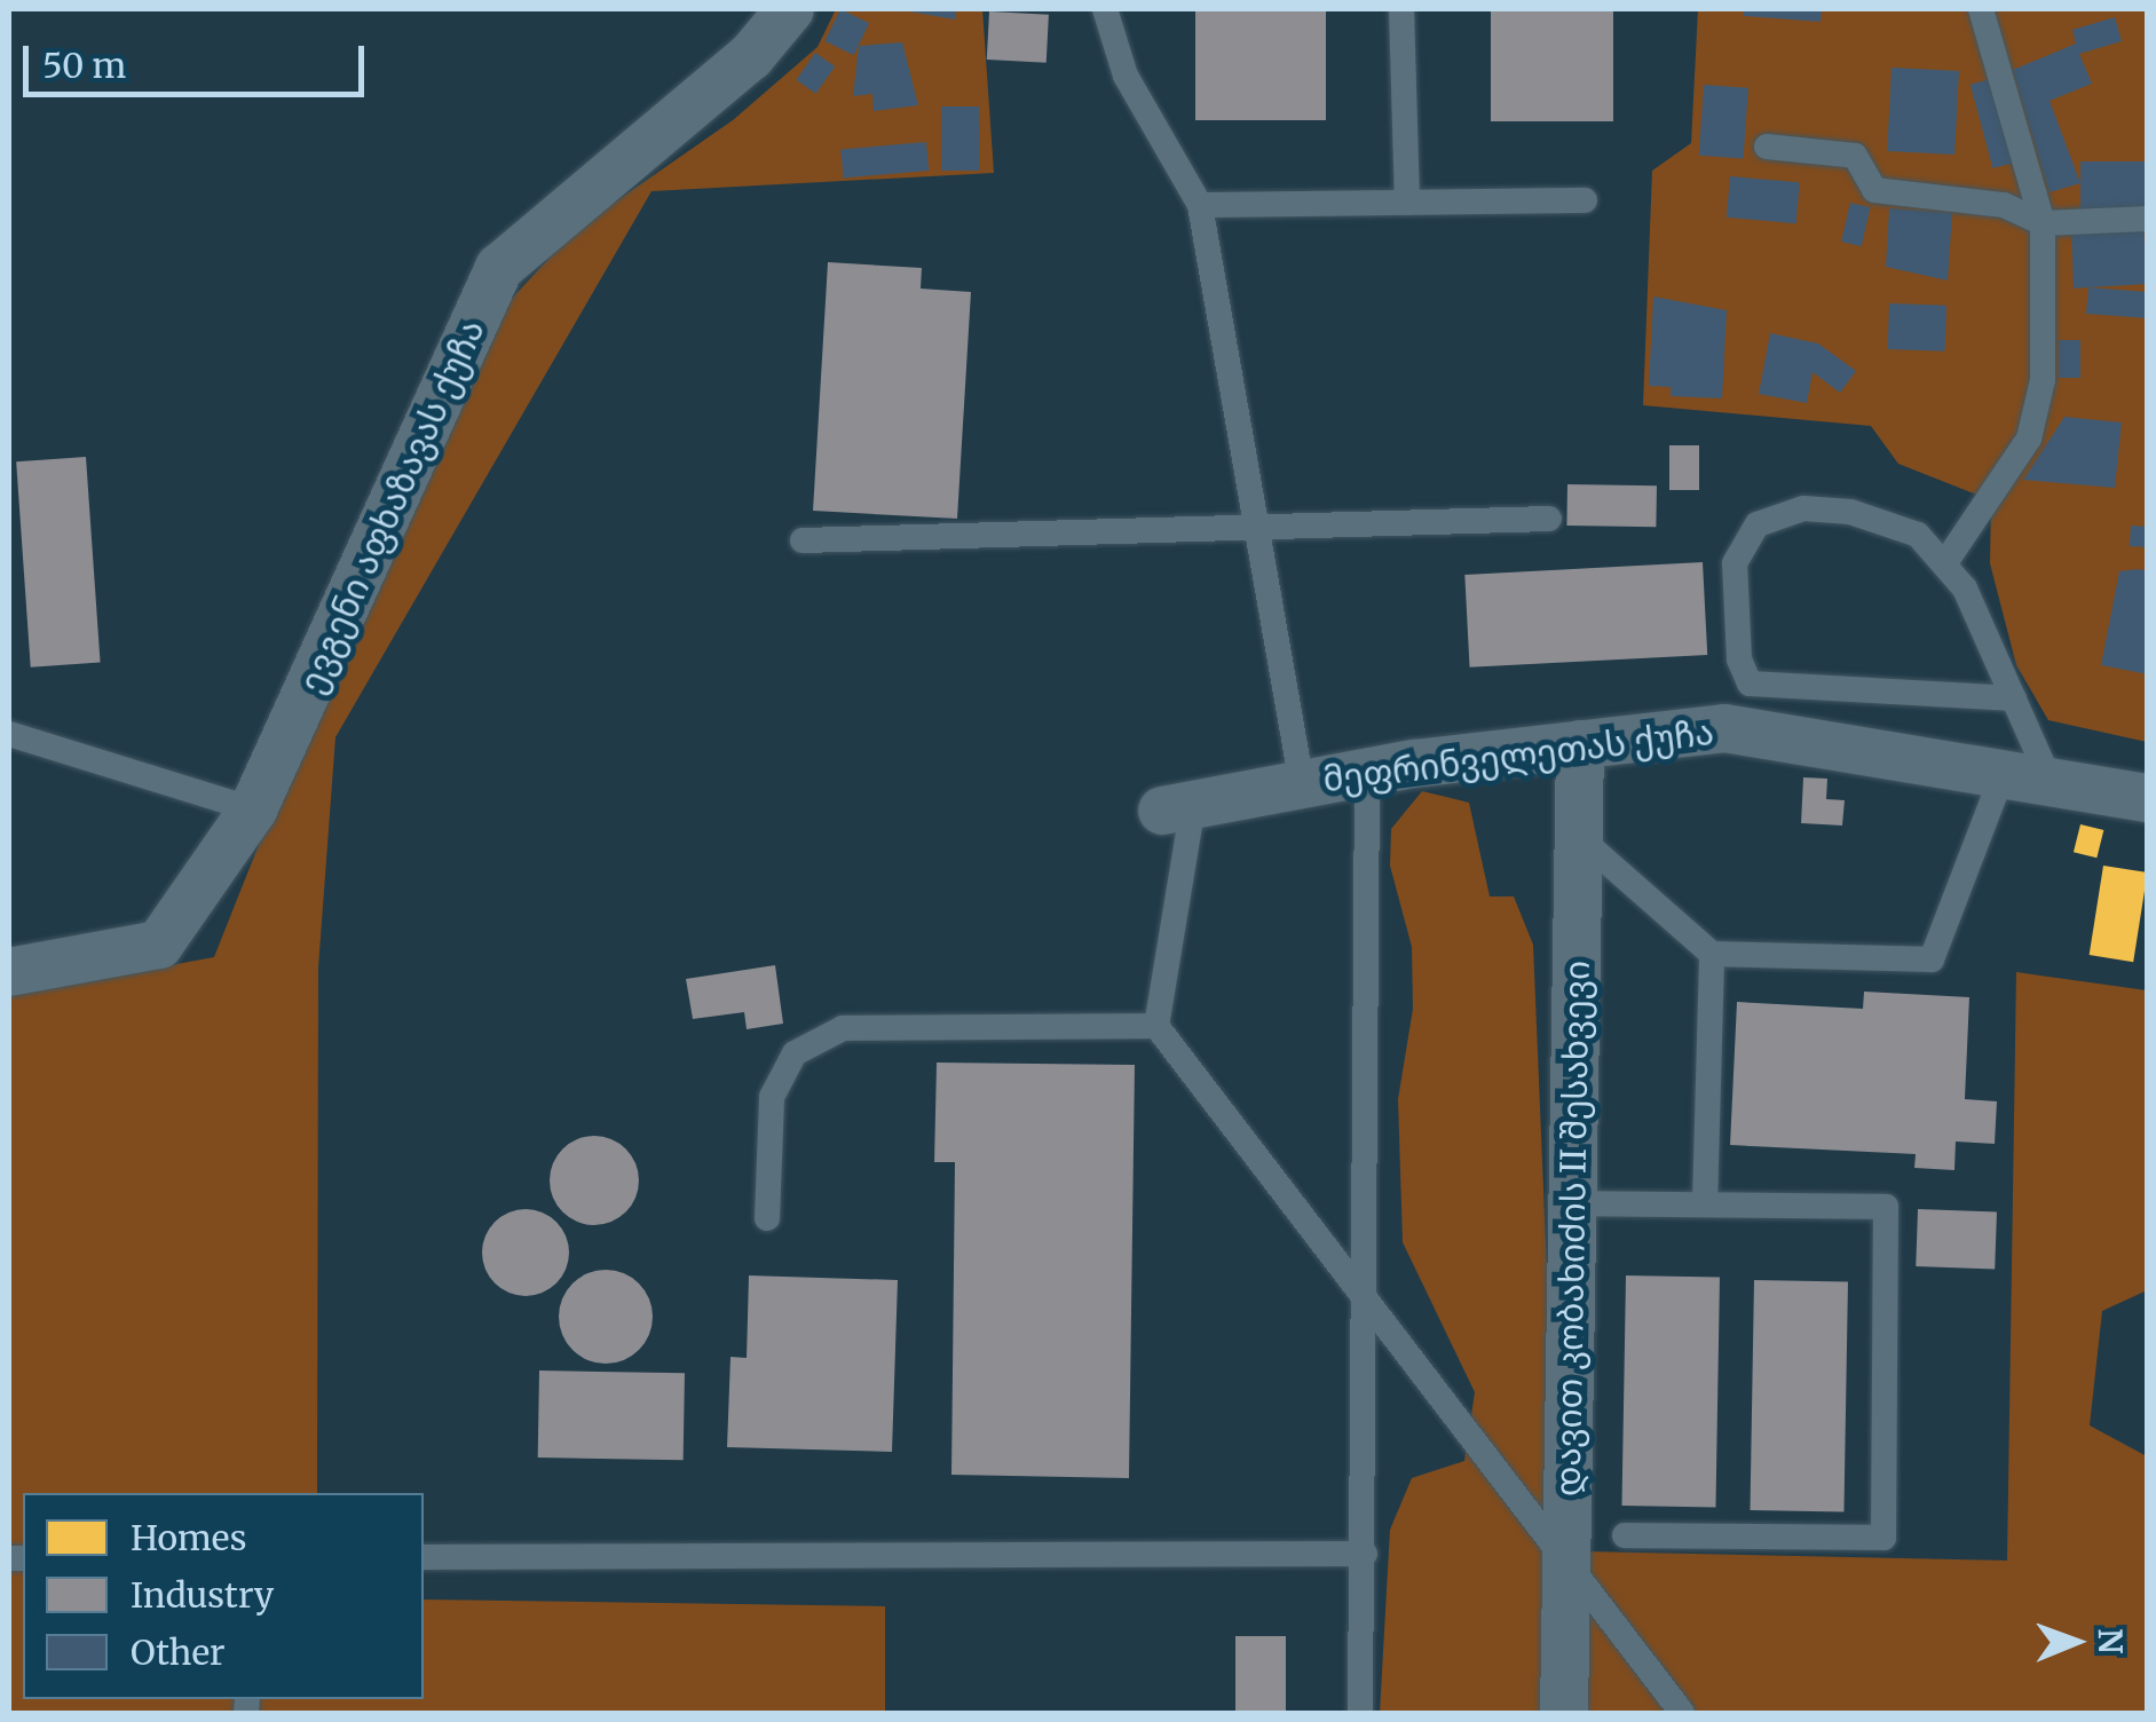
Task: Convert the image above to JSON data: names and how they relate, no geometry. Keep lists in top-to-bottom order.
{
  "streets": {
    "street": ["ევგენი აფხაზავას ქუჩა", "მეფრინველეთას ქუჩა", "დავით კობახიძის II შესახვევი"]
  },
  "crossings": [
    ["მეფრინველეთას ქუჩა", "დავით კობახიძის II შესახვევი"]
  ],
  "legend": ["Homes", "Industry", "Other"],
  "scale_bar": "50 m",
  "north": "right"
}
